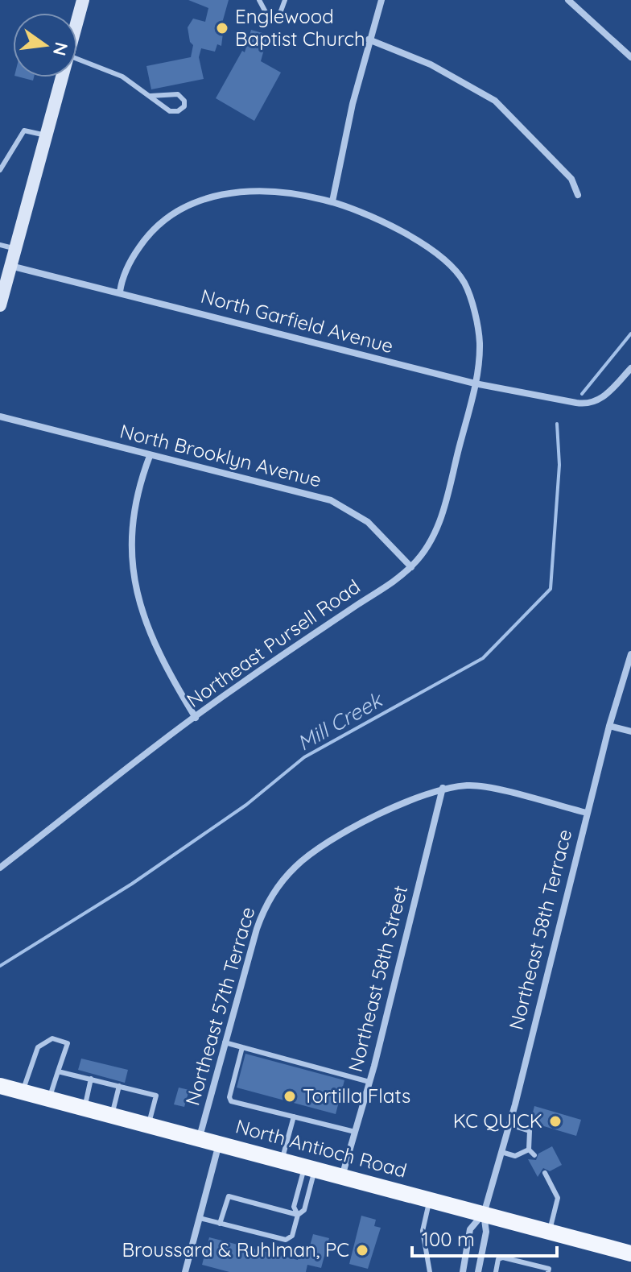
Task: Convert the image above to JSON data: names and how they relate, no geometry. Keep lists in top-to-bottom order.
{
  "streets": {
    "main road": ["North Antioch Road"],
    "street": [
      "North Garfield Avenue",
      "North Brooklyn Avenue",
      "Northeast Pursell Road",
      "Northeast 58th Terrace",
      "Northeast 58th Street",
      "Northeast 57th Terrace"
    ]
  },
  "crossings": [
    ["North Garfield Avenue", "Northeast Pursell Road"],
    ["North Brooklyn Avenue", "Northeast Pursell Road"],
    ["Northeast 58th Terrace", "North Antioch Road"],
    ["Northeast 58th Street", "Northeast 57th Terrace"],
    ["Northeast 58th Street", "North Antioch Road"],
    ["Northeast 57th Terrace", "North Antioch Road"]
  ],
  "water": ["Mill Creek"],
  "places": [
    "Englewood Baptist Church",
    "Tortilla Flats",
    "KC QUICK",
    "Broussard & Ruhlman, PC"
  ],
  "scale_bar": "100 m",
  "north": "right"
}
